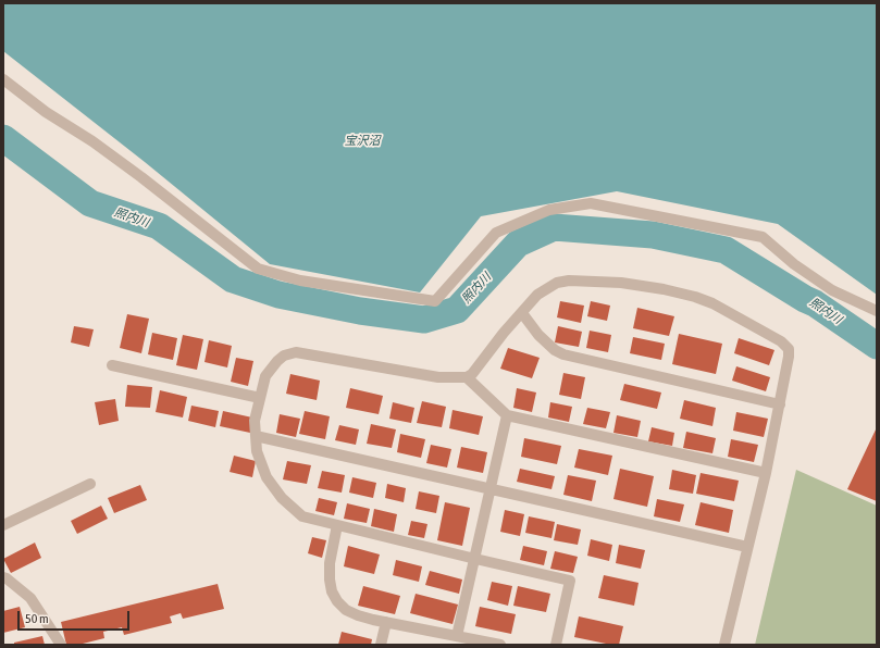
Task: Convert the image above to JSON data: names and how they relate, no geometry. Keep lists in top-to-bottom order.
{
  "water": ["宝沢沼", "照内川"],
  "scale_bar": "50 m"
}
